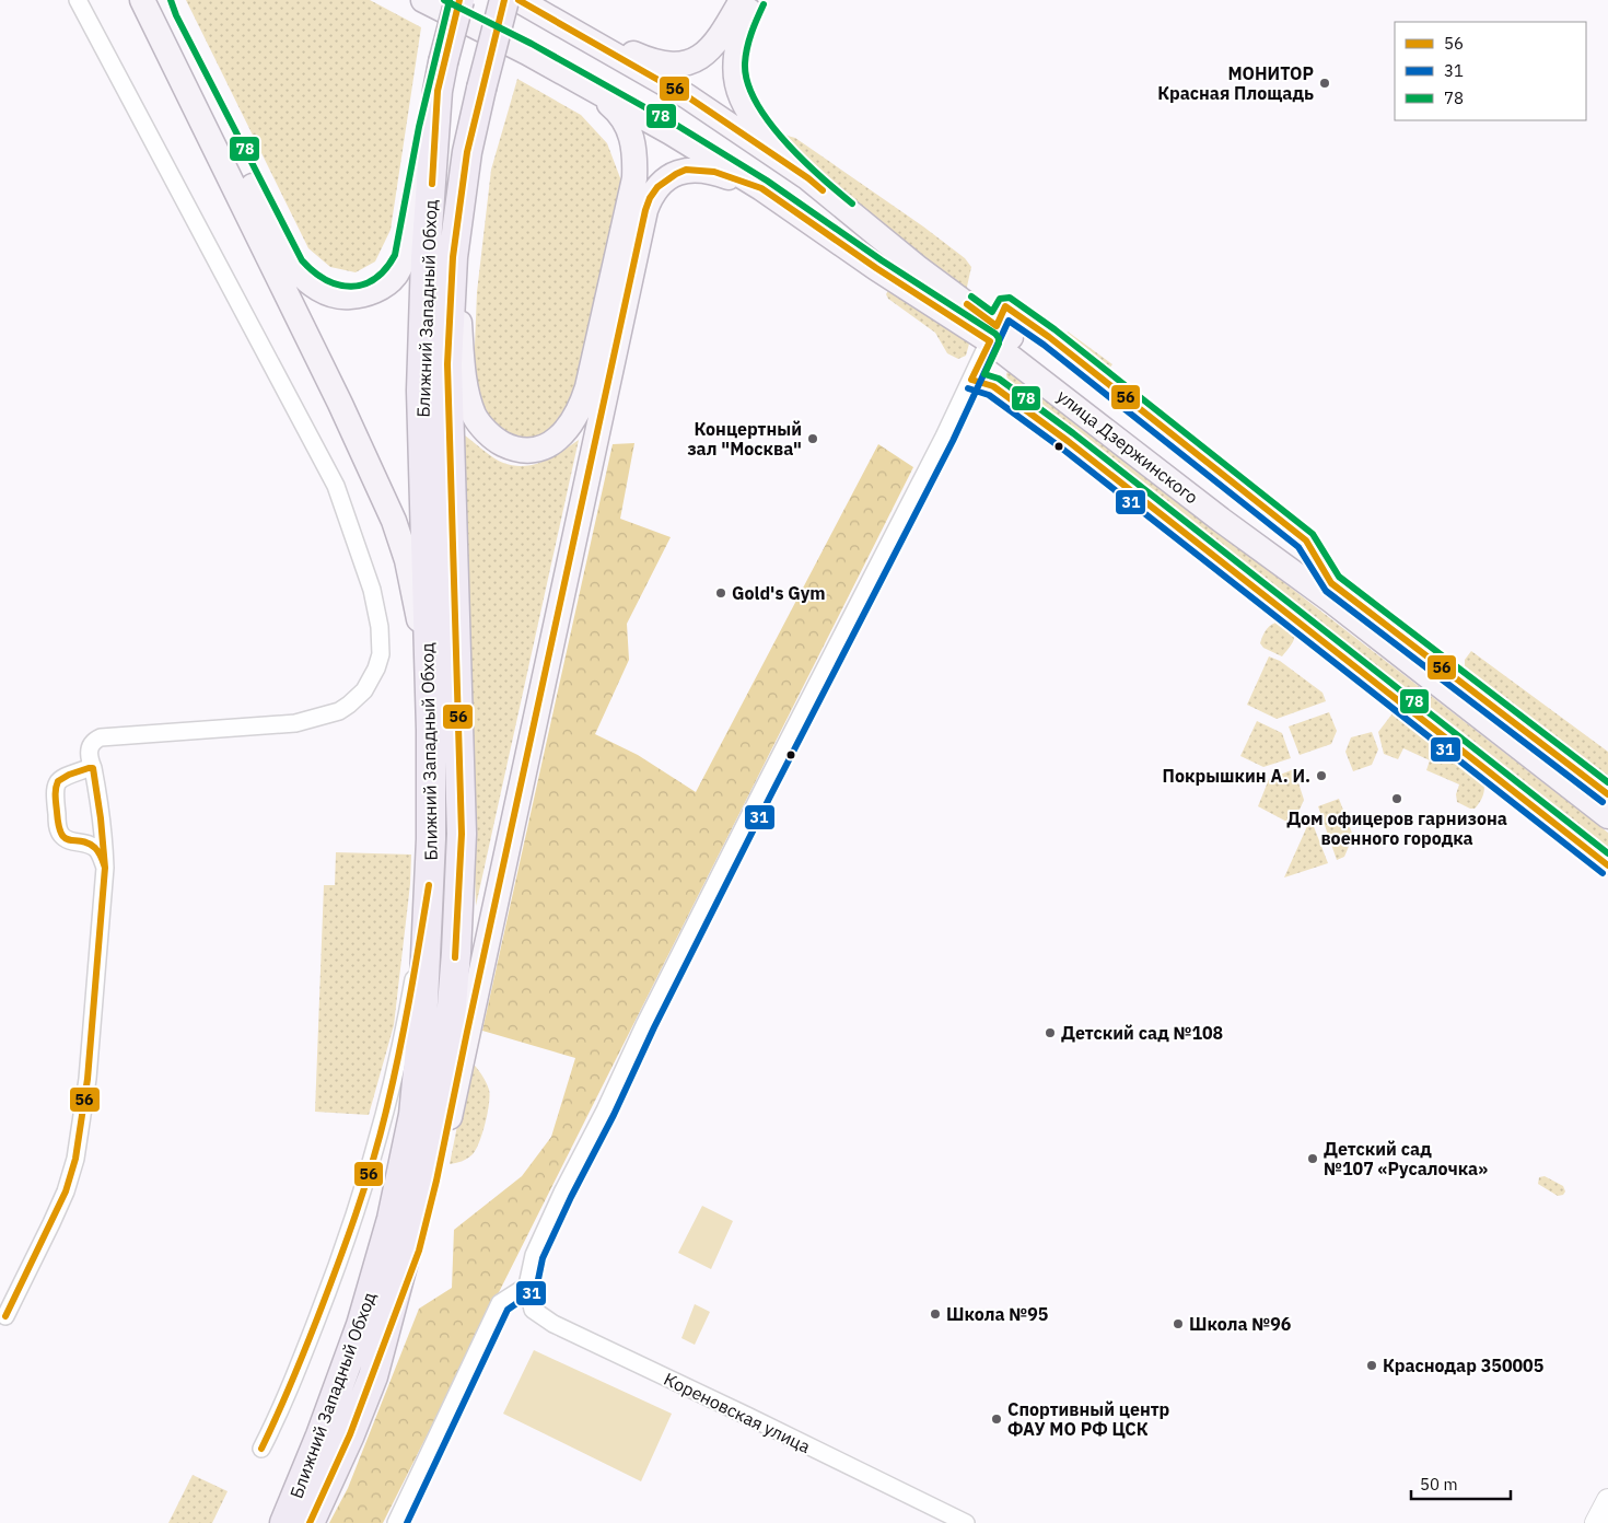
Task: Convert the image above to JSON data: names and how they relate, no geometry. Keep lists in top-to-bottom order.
{
  "streets": {
    "highway": ["Ближний Западный Обход"],
    "main road": ["улица Дзержинского"],
    "street": ["Кореновская улица"]
  },
  "places": [
    "МОНИТОР Красная Площадь",
    "Концертный зал \"Москва\"",
    "Gold's Gym",
    "Покрышкин А. И.",
    "Дом офицеров гарнизона военного городка",
    "Детский сад №108",
    "Детский сад №107 «Русалочка»",
    "Школа №95",
    "Школа №96",
    "Краснодар 350005",
    "Спортивный центр ФАУ МО РФ ЦСК"
  ],
  "lines": ["transit line 56", "transit line 78", "transit line 31"],
  "legend": ["56", "31", "78"],
  "scale_bar": "50 m"
}
